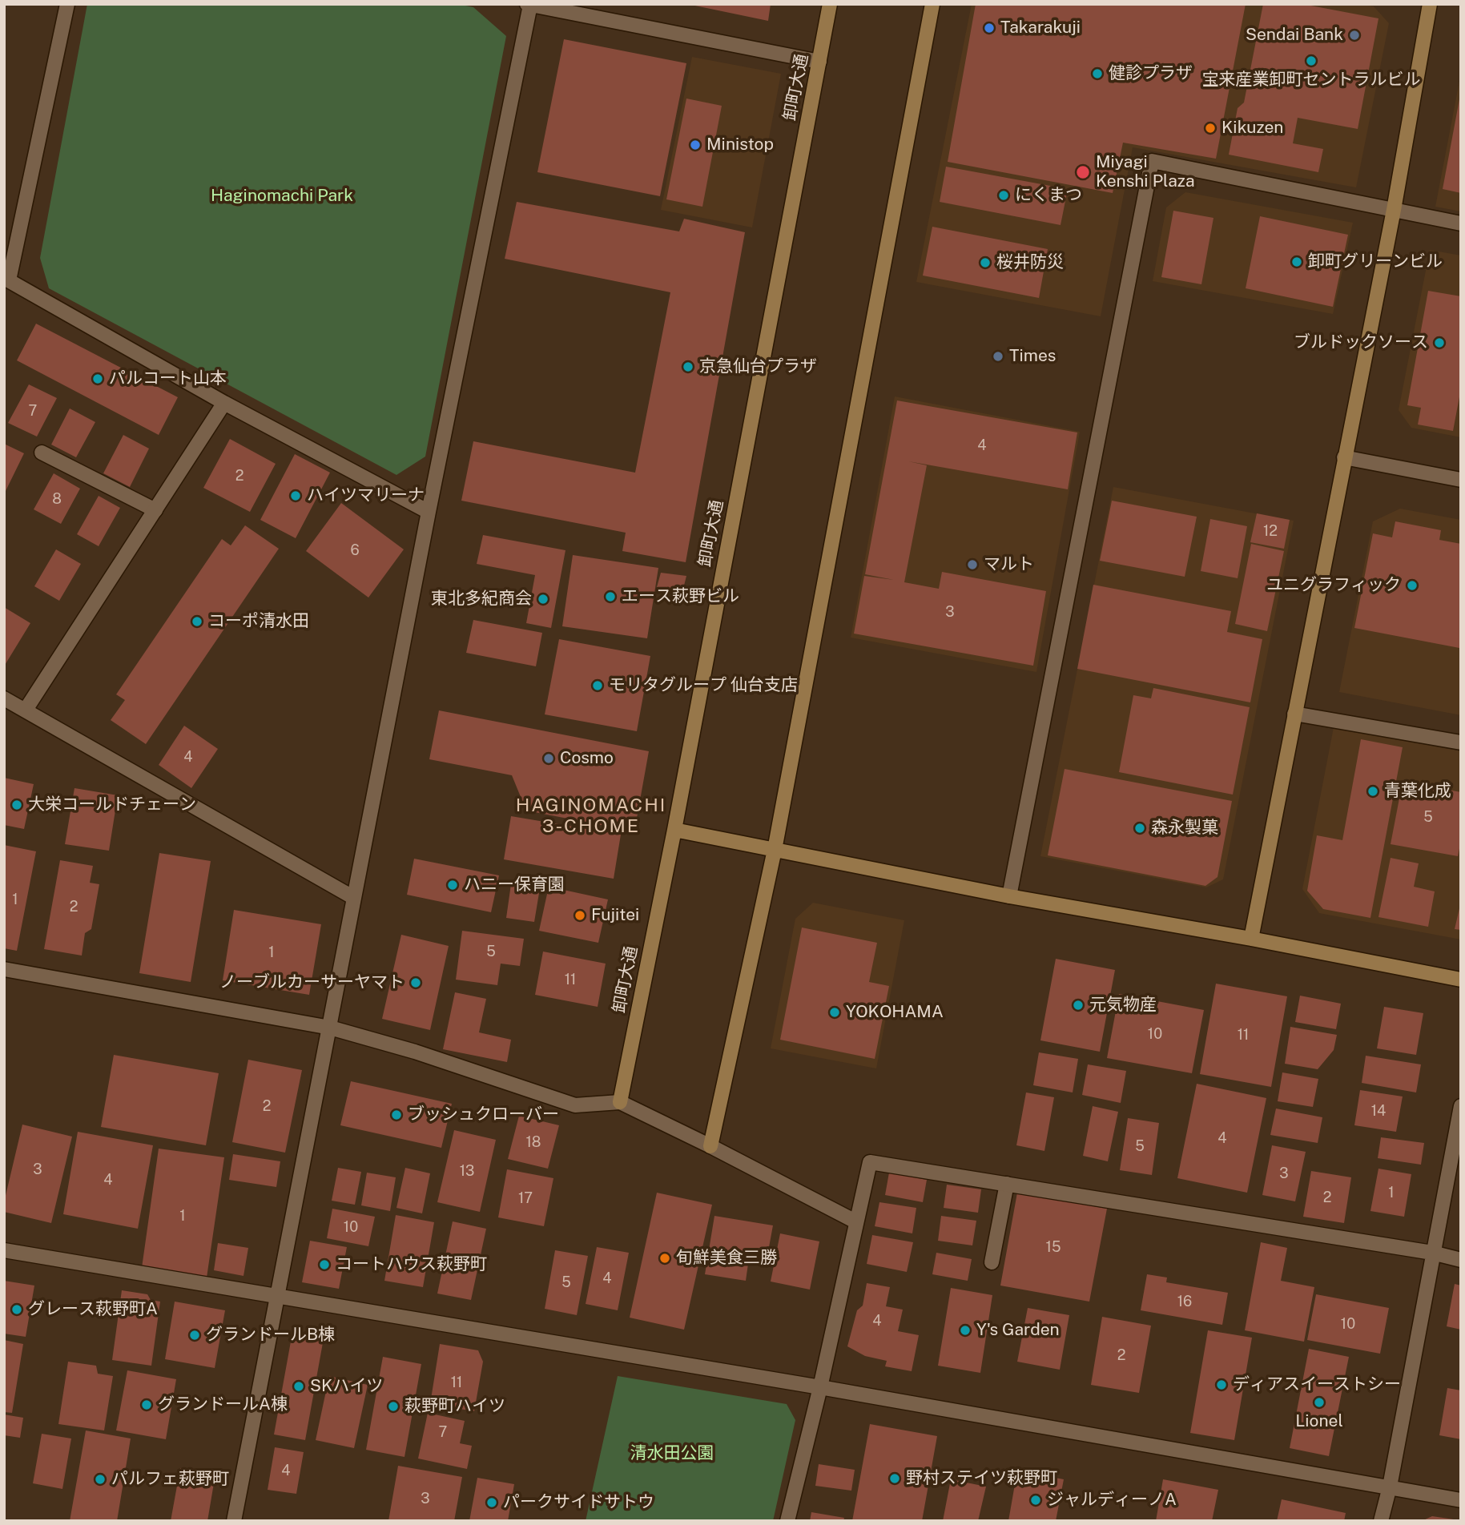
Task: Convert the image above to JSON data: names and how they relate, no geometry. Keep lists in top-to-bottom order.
{
  "streets": {
    "street": ["卸町大通"]
  },
  "districts": ["HAGINOMACHI 3-CHOME"],
  "parks": ["Haginomachi Park", "清水田公園"],
  "places": [
    "Takarakuji",
    "Sendai Bank",
    "宝来産業卸町セントラルビル",
    "健診プラザ",
    "Kikuzen",
    "Ministop",
    "Miyagi Kenshi Plaza",
    "にくまつ",
    "卸町グリーンビル",
    "桜井防災",
    "ブルドックソース",
    "Times",
    "京急仙台プラザ",
    "パルコート山本",
    "ハイツマリーナ",
    "マルト",
    "ユニグラフィック",
    "エース萩野ビル",
    "東北多紀商会",
    "コーポ清水田",
    "モリタグループ 仙台支店",
    "Cosmo",
    "青葉化成",
    "大栄コールドチェーン",
    "森永製菓",
    "ハニー保育園",
    "Fujitei",
    "ノーブルカーサーヤマト",
    "元気物産",
    "YOKOHAMA",
    "ブッシュクローバー",
    "旬鮮美食三勝",
    "コートハウス萩野町",
    "グレース萩野町A",
    "Y's Garden",
    "グランドールB棟",
    "ディアスイーストシー",
    "SKハイツ",
    "Lionel",
    "グランドールA棟",
    "萩野町ハイツ",
    "野村ステイツ萩野町",
    "パルフェ萩野町",
    "ジャルディーノA",
    "パークサイドサトウ"
  ],
  "house_numbers": [
    "7",
    "4",
    "2",
    "8",
    "12",
    "6",
    "3",
    "4",
    "5",
    "1",
    "2",
    "5",
    "1",
    "11",
    "10",
    "11",
    "2",
    "14",
    "4",
    "18",
    "5",
    "3",
    "13",
    "3",
    "4",
    "1",
    "2",
    "17",
    "1",
    "10",
    "15",
    "4",
    "5",
    "16",
    "4",
    "10",
    "2",
    "11",
    "7",
    "4",
    "3"
  ]
}
